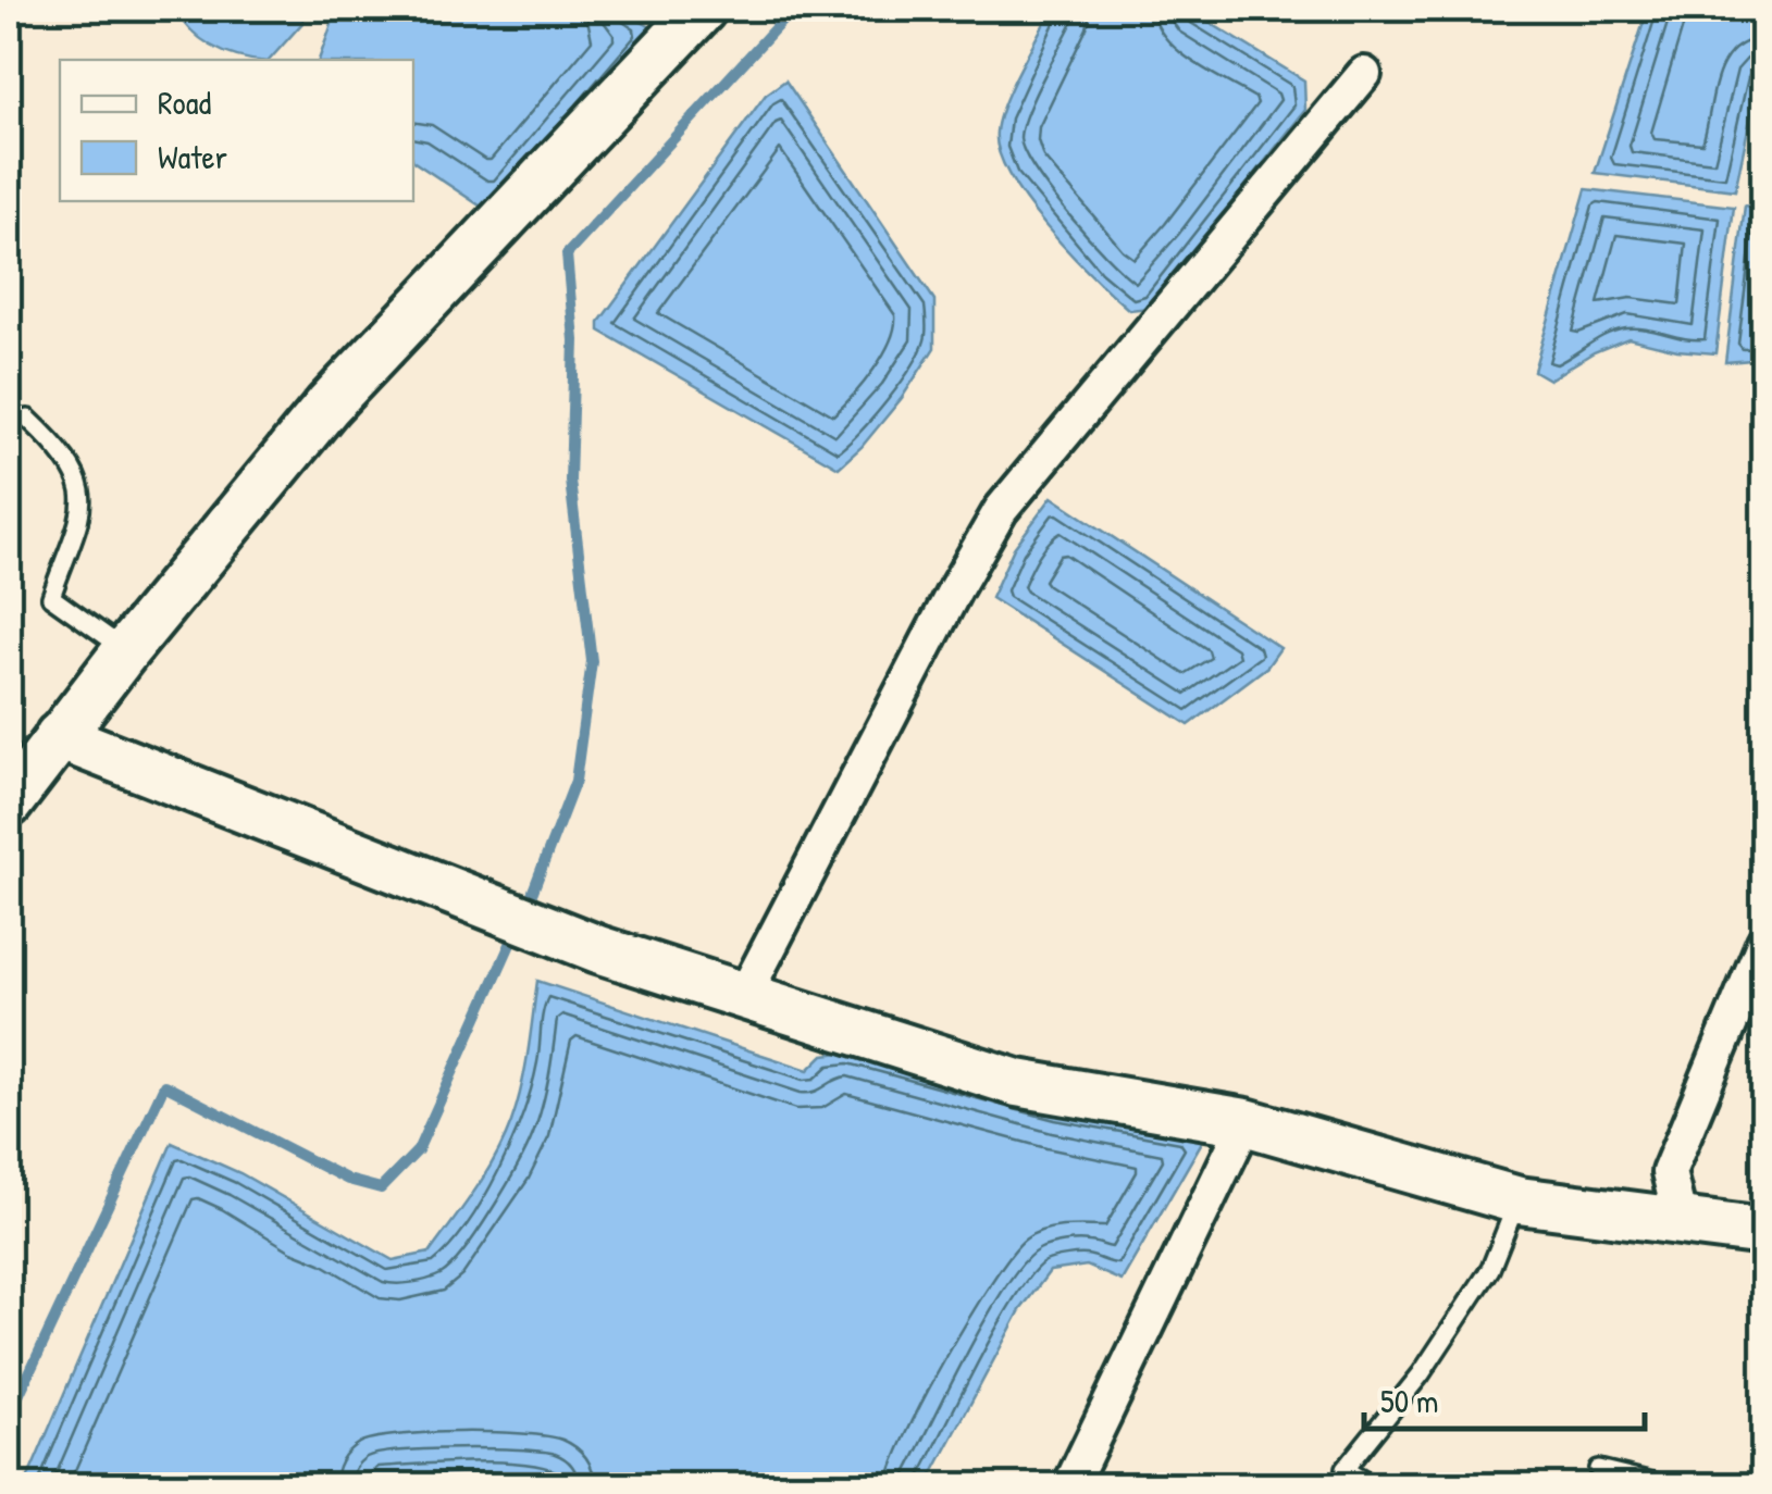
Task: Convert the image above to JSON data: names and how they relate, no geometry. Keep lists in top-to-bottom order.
{
  "legend": ["Road", "Water"],
  "scale_bar": "50 m"
}
